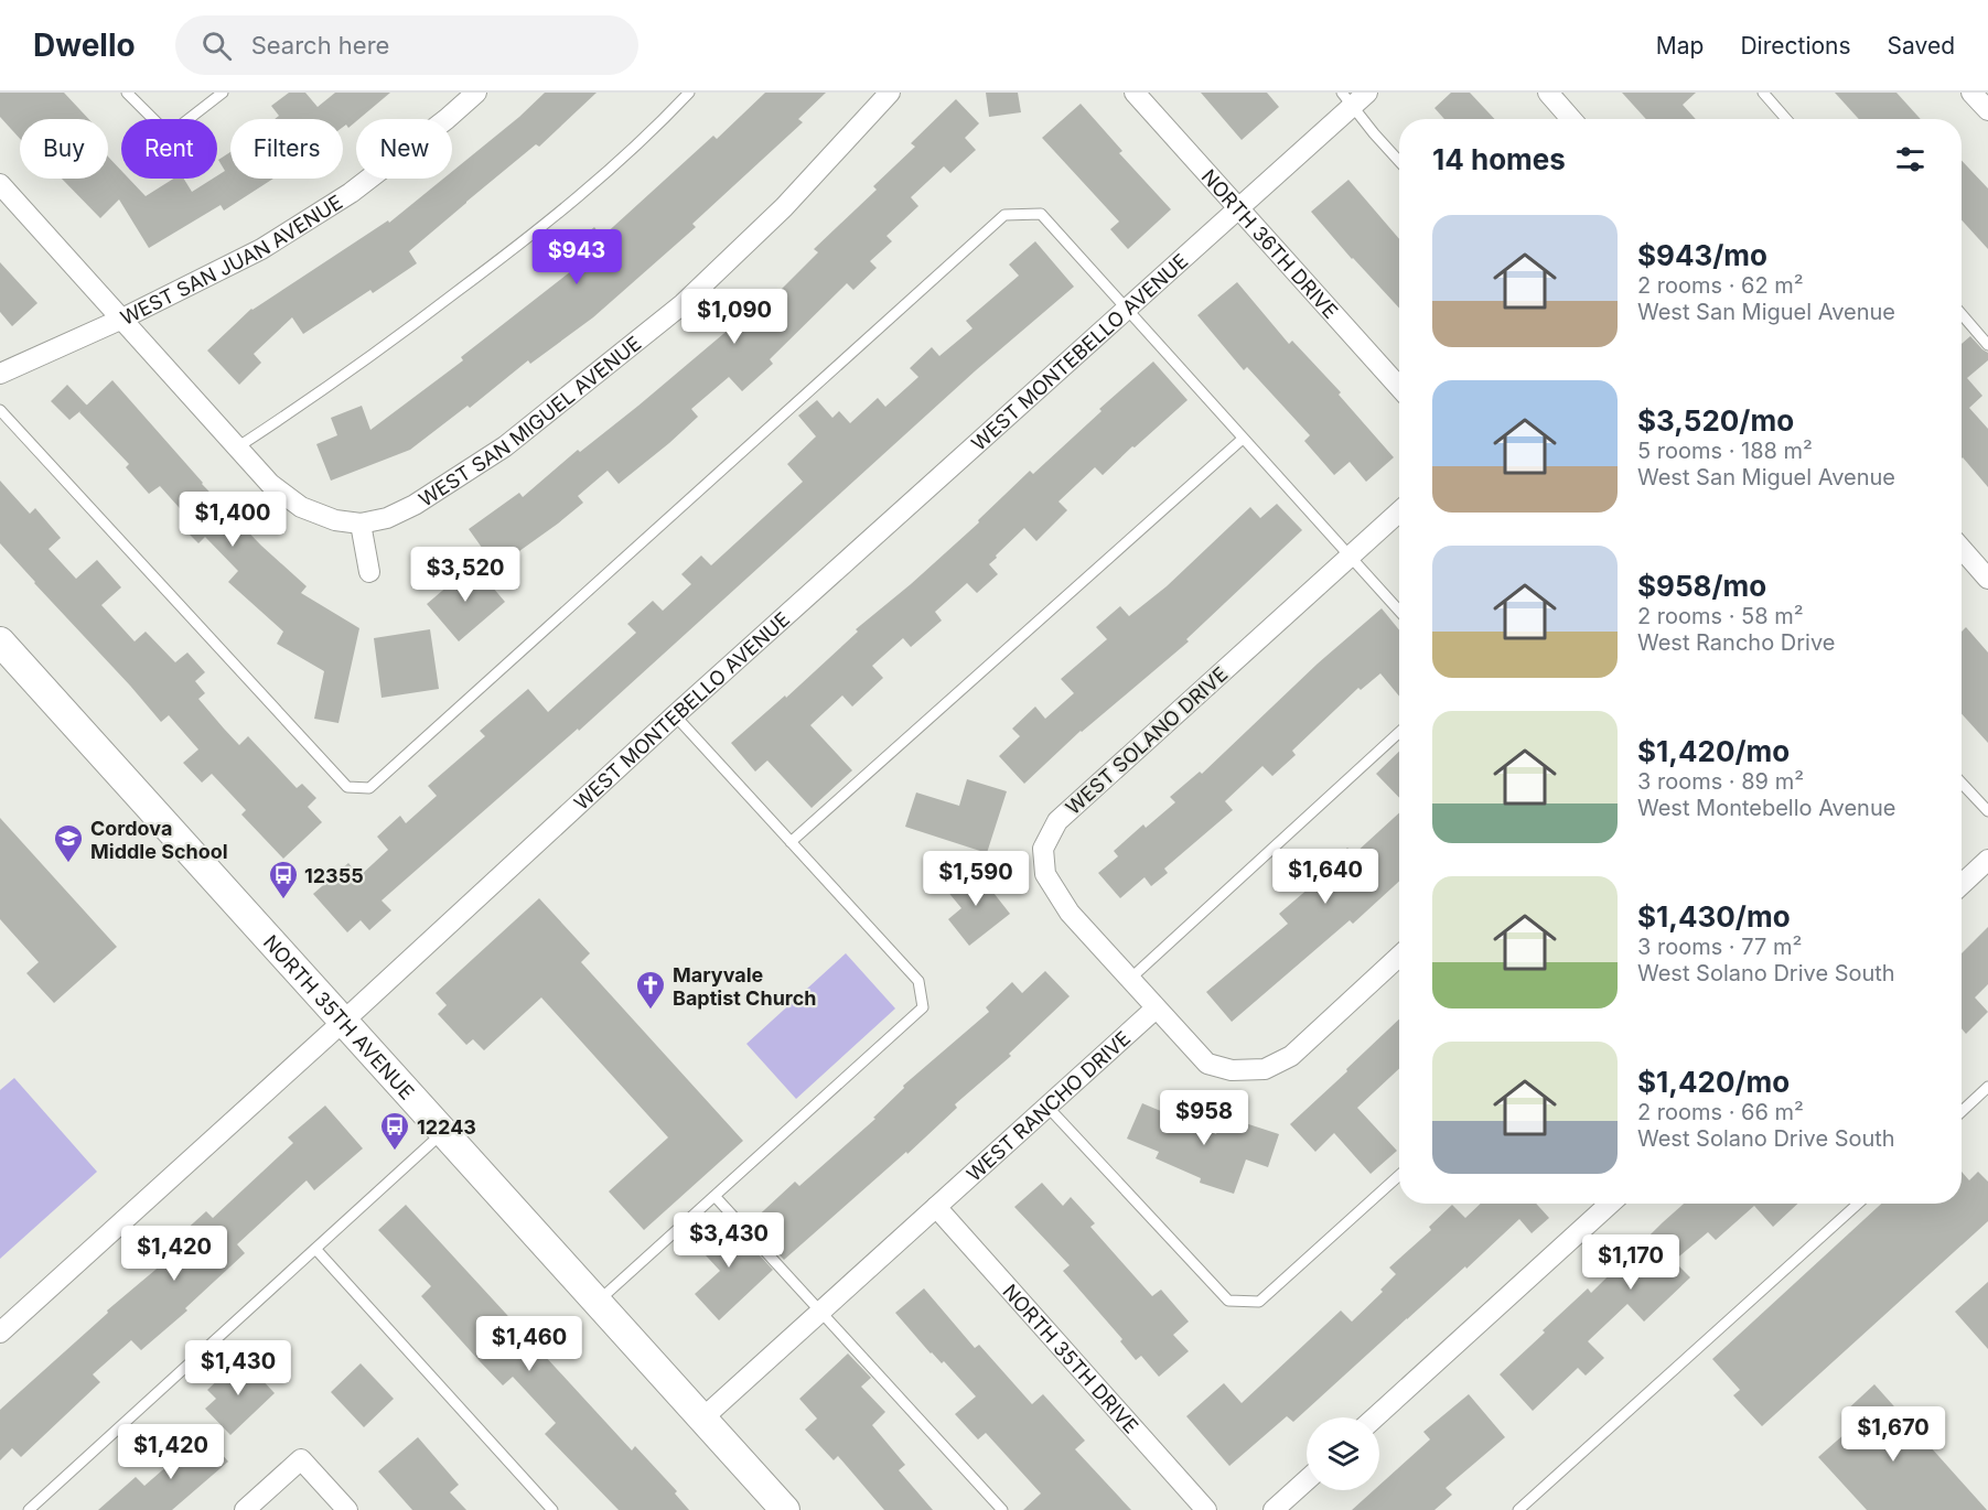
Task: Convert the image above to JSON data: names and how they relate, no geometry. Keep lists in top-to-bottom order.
{
  "streets": {
    "main road": ["NORTH 35TH AVENUE"],
    "street": [
      "NORTH 36TH DRIVE",
      "WEST SAN JUAN AVENUE",
      "WEST MONTEBELLO AVENUE",
      "WEST SAN MIGUEL AVENUE",
      "WEST SOLANO DRIVE",
      "WEST RANCHO DRIVE",
      "NORTH 35TH DRIVE"
    ]
  },
  "crossings": [
    ["NORTH 36TH DRIVE", "WEST MONTEBELLO AVENUE"],
    ["WEST MONTEBELLO AVENUE", "NORTH 35TH AVENUE"],
    ["WEST SOLANO DRIVE", "WEST RANCHO DRIVE"],
    ["NORTH 35TH AVENUE", "WEST RANCHO DRIVE"],
    ["WEST RANCHO DRIVE", "NORTH 35TH DRIVE"]
  ],
  "places": {
    "school or university": ["Cordova Middle School"],
    "bus stop": ["12355", "12243"],
    "church": ["Maryvale Baptist Church"]
  },
  "page": {
    "header": "Dwello",
    "search": "Search here",
    "nav": ["Map", "Directions", "Saved"],
    "chip": [
      "Buy",
      "Rent",
      "Filters",
      "New"
    ],
    "heading": "14 homes",
    "list": [
      {
        "name": "$943/mo",
        "note": "2 rooms · 62 m² · West San Miguel Avenue"
      },
      {
        "name": "$3,520/mo",
        "note": "5 rooms · 188 m² · West San Miguel Avenue"
      },
      {
        "name": "$958/mo",
        "note": "2 rooms · 58 m² · West Rancho Drive"
      },
      {
        "name": "$1,420/mo",
        "note": "3 rooms · 89 m² · West Montebello Avenue"
      },
      {
        "name": "$1,430/mo",
        "note": "3 rooms · 77 m² · West Solano Drive South"
      },
      {
        "name": "$1,420/mo",
        "note": "2 rooms · 66 m² · West Solano Drive South"
      }
    ],
    "price": [
      "$943",
      "$1,090",
      "$1,400",
      "$3,520",
      "$1,640",
      "$1,590",
      "$958",
      "$3,430",
      "$1,420",
      "$1,170",
      "$1,460",
      "$1,430",
      "$1,670",
      "$1,420"
    ]
  }
}
